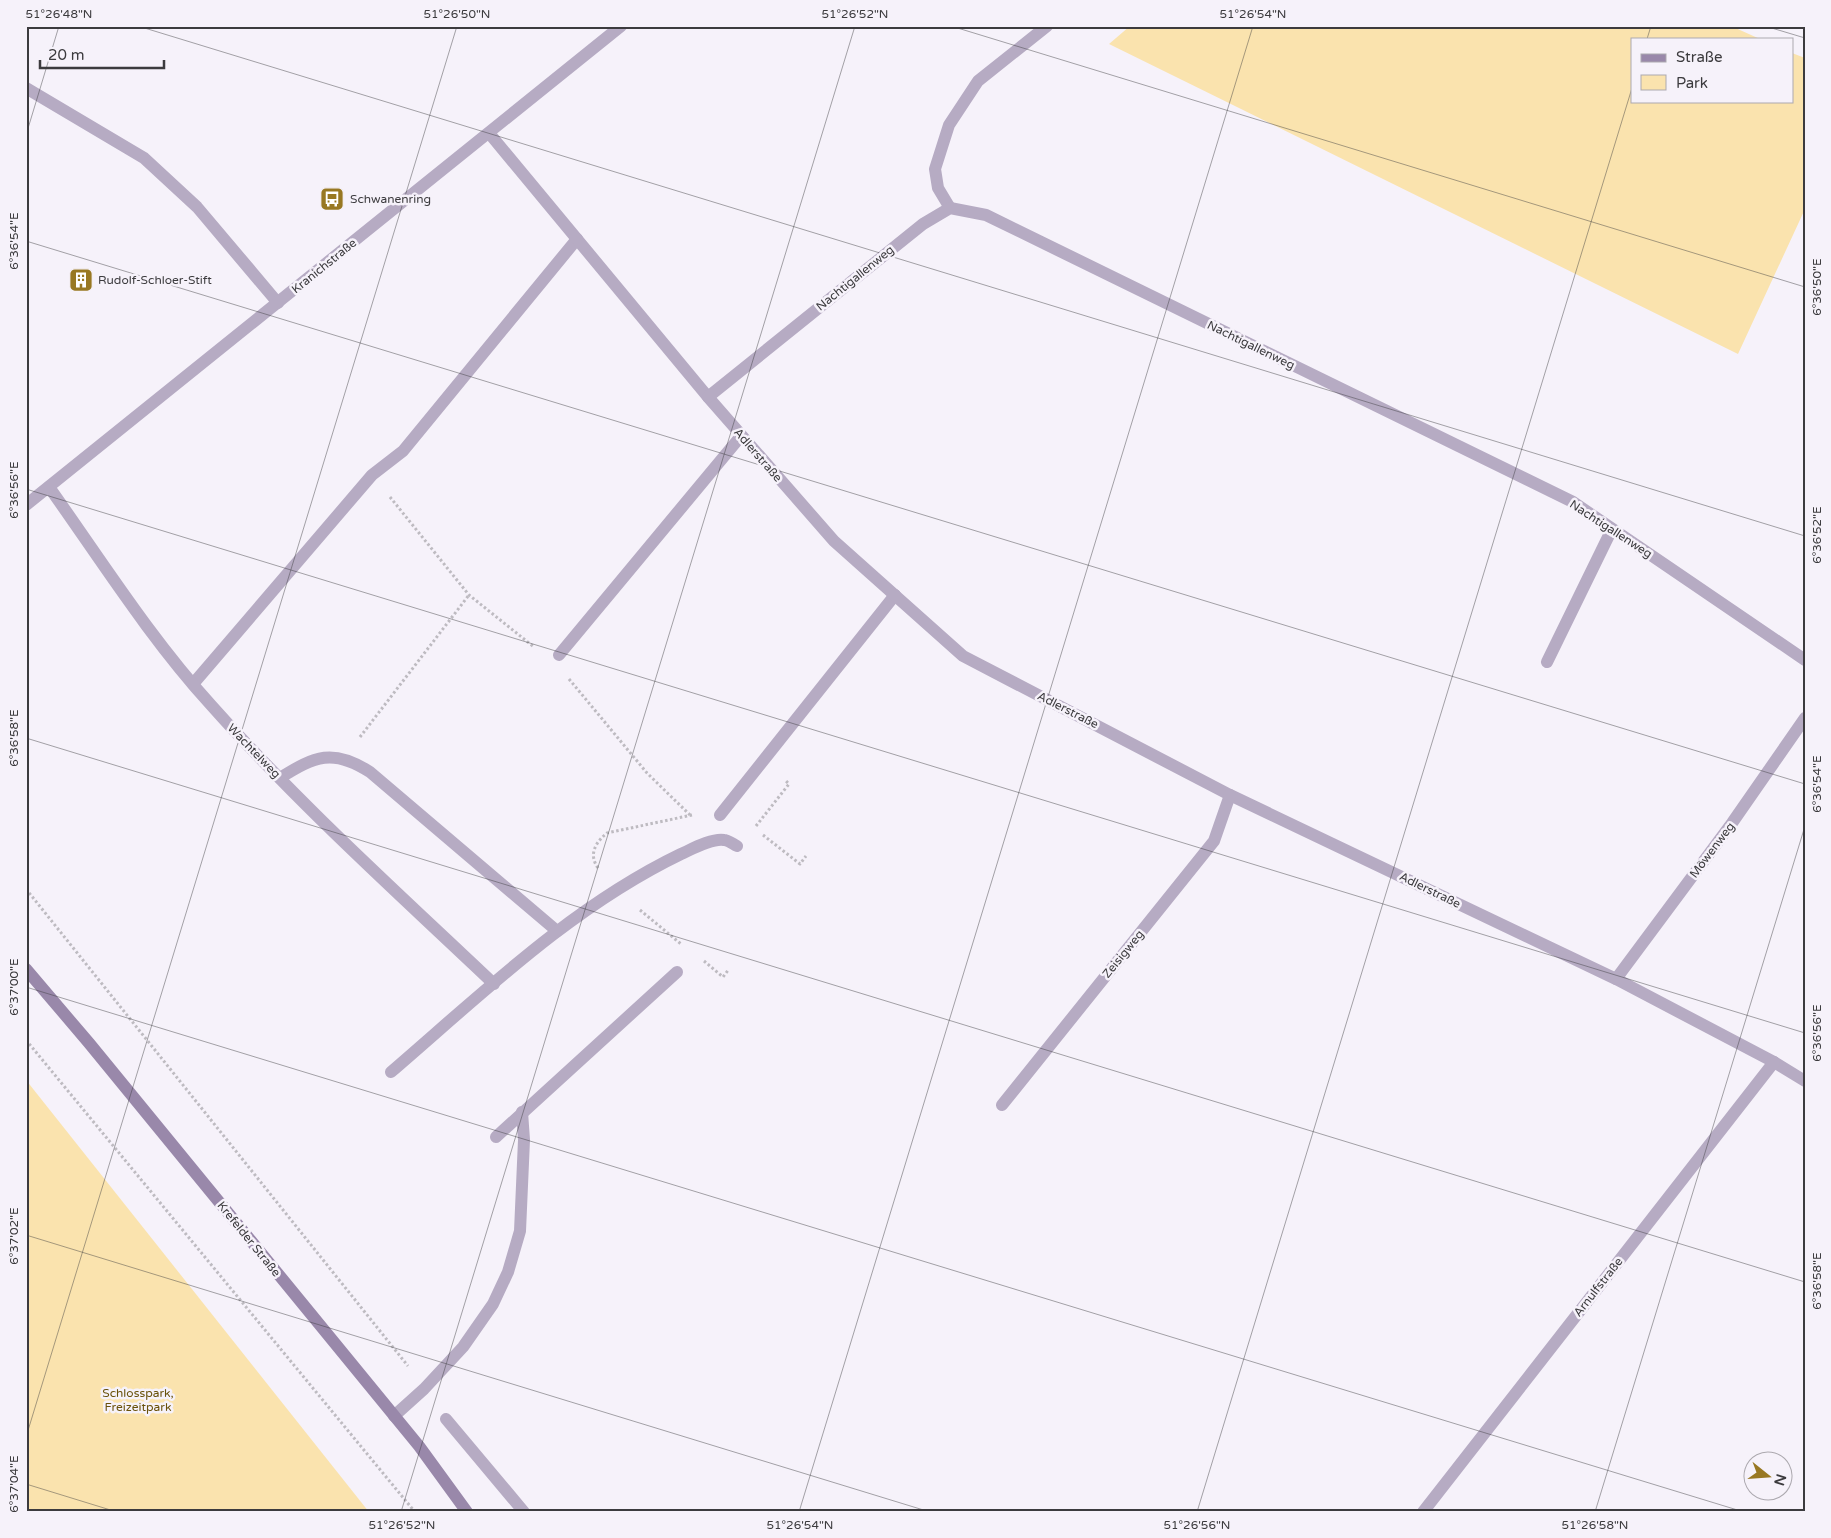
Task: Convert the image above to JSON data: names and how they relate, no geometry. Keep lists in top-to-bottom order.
{
  "streets": {
    "main road": ["Krefelder Straße"],
    "street": [
      "Kranichstraße",
      "Nachtigallenweg",
      "Adlerstraße",
      "Wachtelweg",
      "Möwenweg",
      "Zeisigweg",
      "Arnulfstraße"
    ]
  },
  "crossings": [
    ["Kranichstraße", "Adlerstraße"],
    ["Kranichstraße", "Wachtelweg"],
    ["Nachtigallenweg", "Adlerstraße"],
    ["Adlerstraße", "Möwenweg"],
    ["Adlerstraße", "Zeisigweg"],
    ["Adlerstraße", "Arnulfstraße"]
  ],
  "parks": ["Schlosspark, Freizeitpark"],
  "places": {
    "bus stop": ["Schwanenring"],
    "building": ["Rudolf-Schloer-Stift"]
  },
  "legend": ["Straße", "Park"],
  "scale_bar": "20 m",
  "north": "right",
  "coordinates": [
    "51°26'48\"N",
    "51°26'50\"N",
    "51°26'52\"N",
    "51°26'54\"N",
    "6°36'54\"E",
    "6°36'50\"E",
    "6°36'56\"E",
    "6°36'52\"E",
    "6°36'58\"E",
    "6°37'00\"E",
    "6°37'02\"E",
    "6°37'04\"E",
    "51°26'56\"N",
    "51°26'58\"N"
  ]
}
